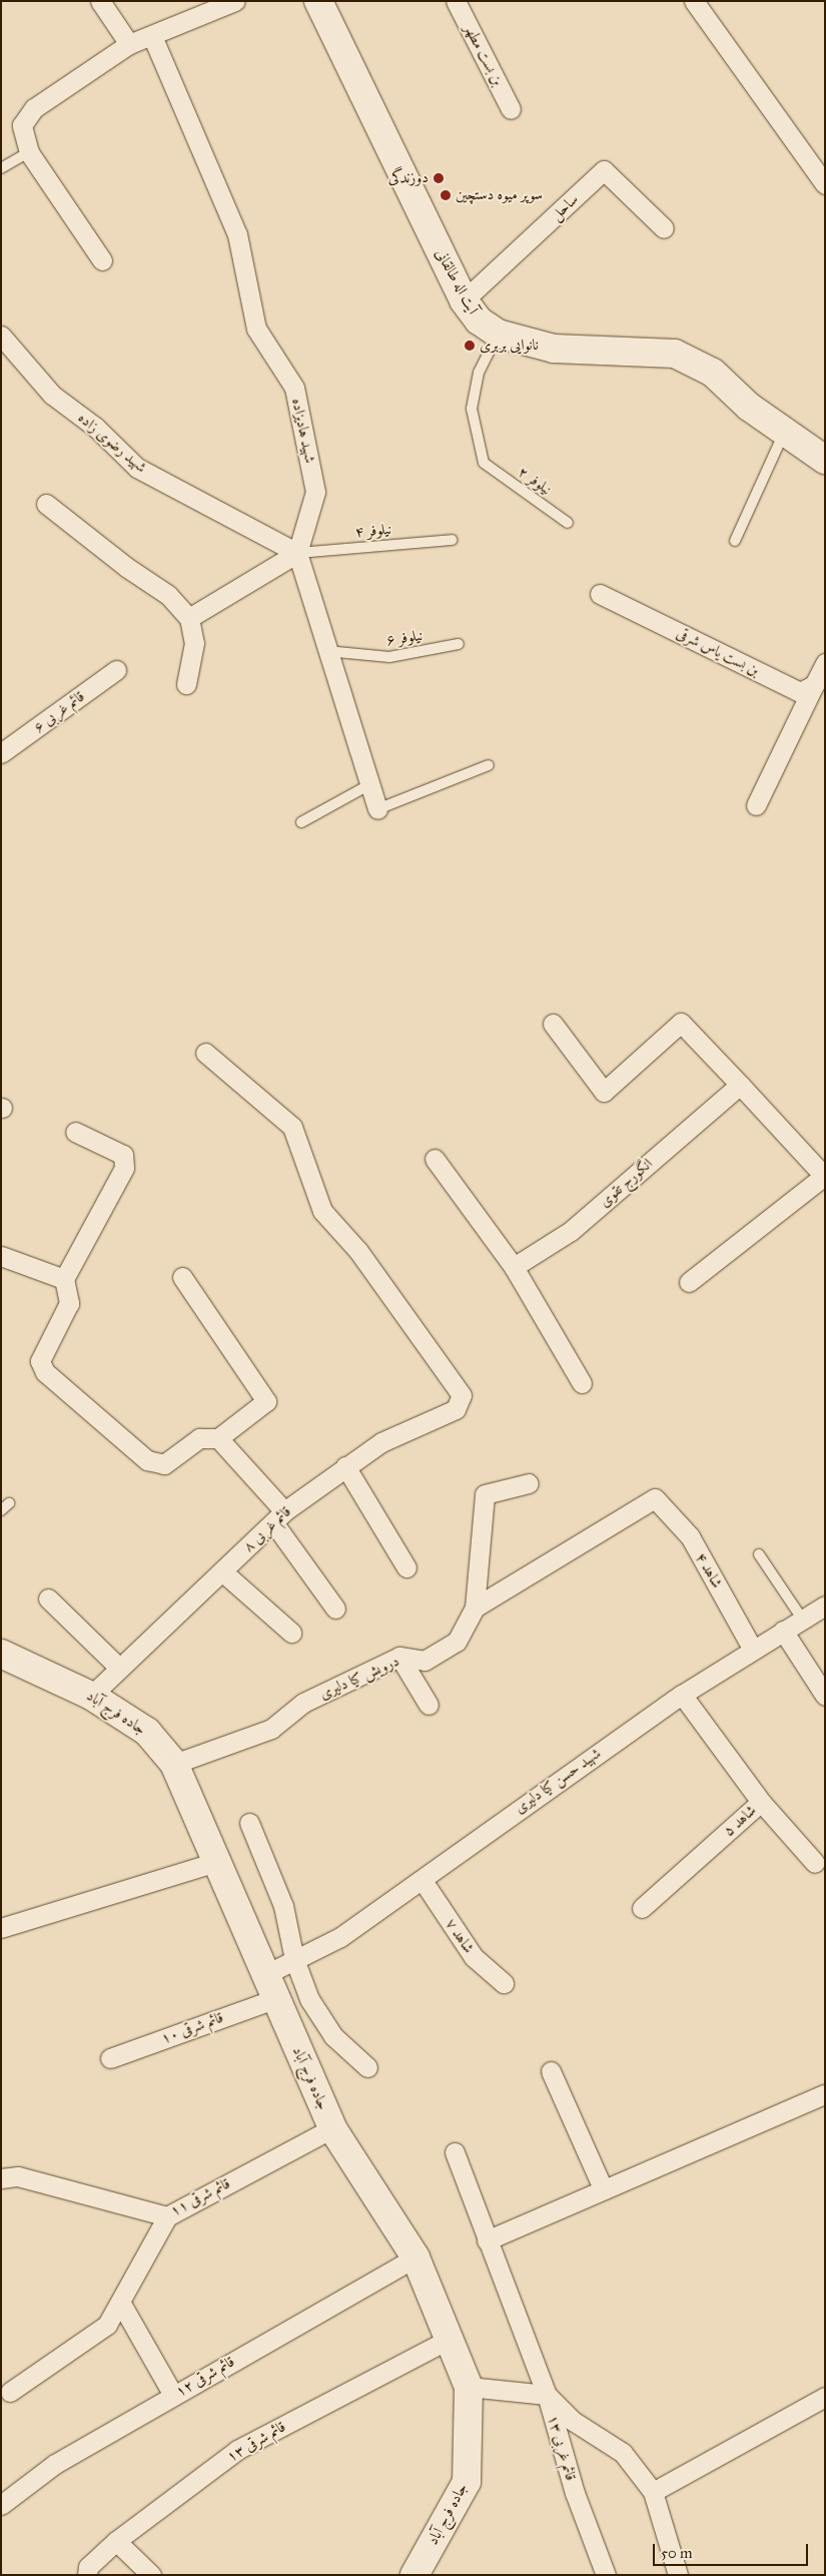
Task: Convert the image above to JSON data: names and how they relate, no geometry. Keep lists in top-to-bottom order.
{
  "streets": {
    "street": [
      "بن بست مطهر",
      "ساحل",
      "آیت اله طالقانی",
      "شهید هادیزاده",
      "شهید رضوی زاده",
      "بن بست یاس شرقی",
      "قائم غربی ۶",
      "انگورج تقوی",
      "قائم غربی ۸",
      "شاهد ۴",
      "درویش کیا دلیری",
      "جاده فرج آباد",
      "شهید حسن کیا دلیری",
      "شاهد ۵",
      "شاهد ۷",
      "قائم شرقی ۱۰",
      "قائم شرقی ۱۱",
      "قائم شرقی ۱۲",
      "قائم شرقی ۱۳",
      "قائم غربی ۱۳"
    ],
    "lane": ["نیلوفر ۲", "نیلوفر ۴", "نیلوفر ۶"]
  },
  "crossings": [
    ["ساحل", "آیت اله طالقانی"],
    ["آیت اله طالقانی", "نیلوفر ۲"],
    ["شهید هادیزاده", "شهید رضوی زاده"],
    ["شهید هادیزاده", "نیلوفر ۴"],
    ["شهید رضوی زاده", "نیلوفر ۴"],
    ["قائم غربی ۸", "جاده فرج آباد"],
    ["شاهد ۴", "درویش کیا دلیری"],
    ["شاهد ۴", "شهید حسن کیا دلیری"],
    ["درویش کیا دلیری", "جاده فرج آباد"],
    ["جاده فرج آباد", "قائم شرقی ۱۰"],
    ["جاده فرج آباد", "قائم شرقی ۱۱"],
    ["جاده فرج آباد", "قائم شرقی ۱۲"],
    ["جاده فرج آباد", "قائم شرقی ۱۳"],
    ["جاده فرج آباد", "قائم غربی ۱۳"],
    ["شهید حسن کیا دلیری", "شاهد ۵"],
    ["شهید حسن کیا دلیری", "شاهد ۷"],
    ["شهید حسن کیا دلیری", "قائم شرقی ۱۰"]
  ],
  "places": ["دوزندگی", "سوپر میوه دستچین", "نانوایی بربری"],
  "scale_bar": "50 m"
}
